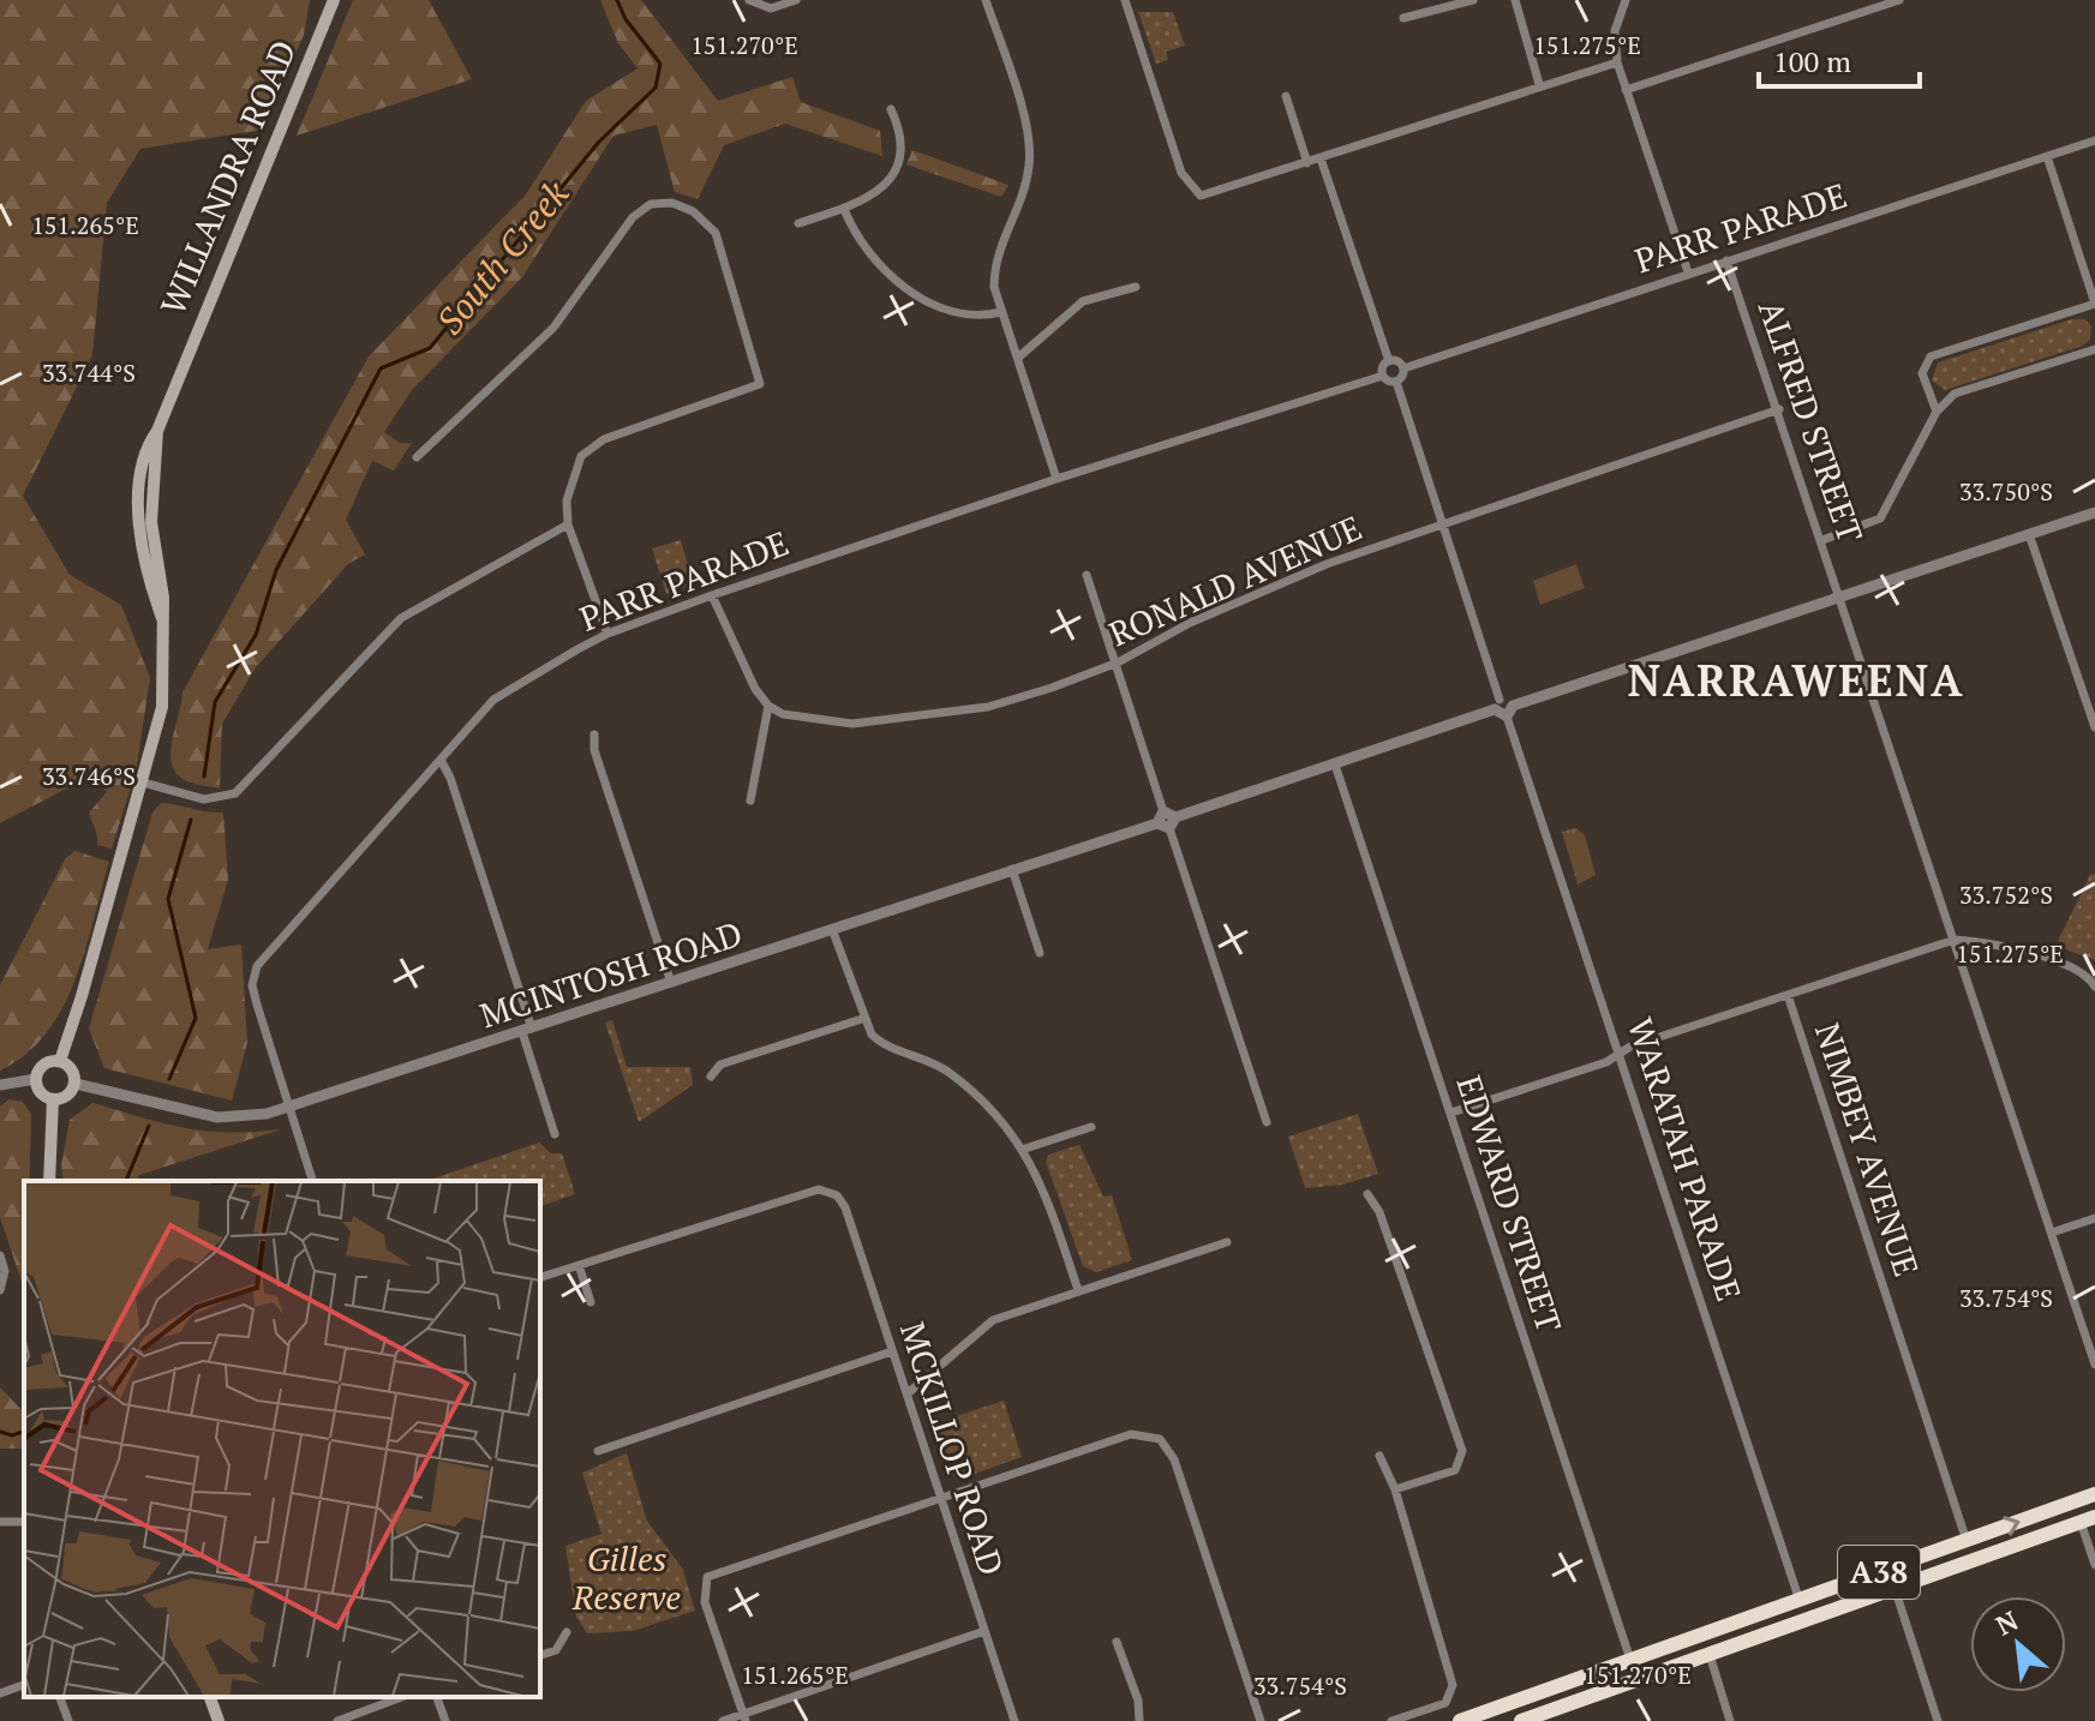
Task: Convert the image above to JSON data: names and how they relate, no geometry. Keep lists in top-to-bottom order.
{
  "streets": {
    "highway": ["WARATAH PARADE", "A38"],
    "main road": ["WILLANDRA ROAD"],
    "street": [
      "PARR PARADE",
      "ALFRED STREET",
      "RONALD AVENUE",
      "MCINTOSH ROAD",
      "NIMBEY AVENUE",
      "EDWARD STREET",
      "MCKILLOP ROAD"
    ]
  },
  "crossings": [
    ["WILLANDRA ROAD", "MCINTOSH ROAD"],
    ["PARR PARADE", "ALFRED STREET"],
    ["PARR PARADE", "MCINTOSH ROAD"],
    ["ALFRED STREET", "RONALD AVENUE"],
    ["MCINTOSH ROAD", "EDWARD STREET"],
    ["NIMBEY AVENUE", "A38"],
    ["WARATAH PARADE", "A38"],
    ["EDWARD STREET", "A38"]
  ],
  "districts": ["NARRAWEENA"],
  "water": ["South Creek"],
  "parks": ["Gilles Reserve"],
  "scale_bar": "100 m",
  "north": "top left",
  "coordinates": [
    "151.270°E",
    "151.275°E",
    "151.265°E",
    "33.744°S",
    "33.750°S",
    "33.746°S",
    "33.752°S",
    "33.754°S"
  ]
}
